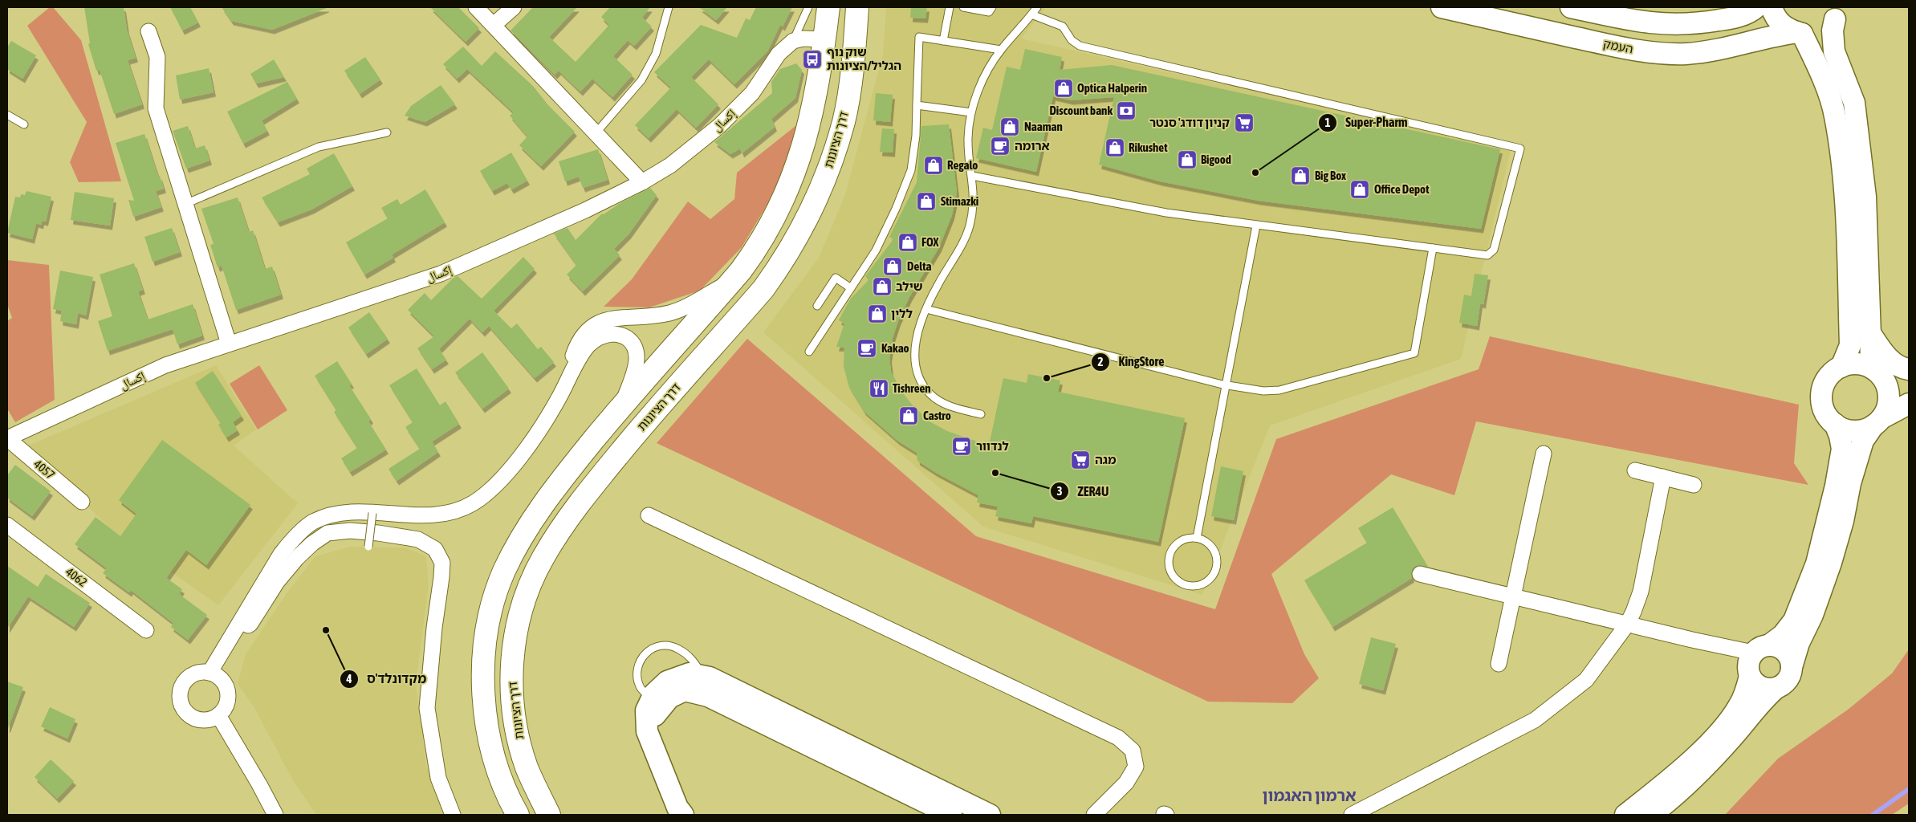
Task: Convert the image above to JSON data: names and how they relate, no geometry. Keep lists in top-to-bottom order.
{
  "streets": {
    "highway": ["דרך הציונות"],
    "street": [
      "העמק",
      "إكسال",
      "4057",
      "4062"
    ]
  },
  "crossings": [
    ["إكسال", "4057"]
  ],
  "districts": ["ארמון האגמון"],
  "places": {
    "bus stop": ["שוק נוף הגליל/הציונות"],
    "shop": [
      "Optica Halperin",
      "Naaman",
      "Rikushet",
      "Bigood",
      "Regalo",
      "Big Box",
      "Office Depot",
      "Stimazki",
      "FOX",
      "Delta",
      "שילב",
      "ללין",
      "Castro"
    ],
    "bank": ["Discount bank"],
    "supermarket": ["קניון דודג' סנטר", "מגה"],
    "cafe": ["ארומה", "Kakao", "לנדוור"],
    "other": [
      "Super-Pharm",
      "KingStore",
      "ZER4U",
      "מקדונלד'ס"
    ],
    "restaurant": ["Tishreen"]
  }
}
